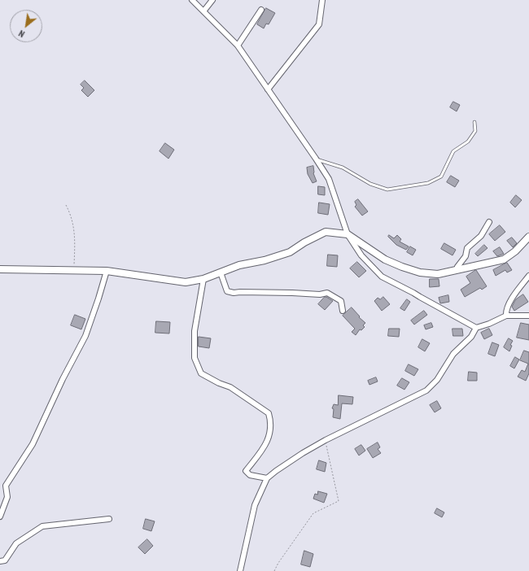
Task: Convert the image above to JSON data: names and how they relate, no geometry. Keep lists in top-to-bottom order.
{
  "north": "bottom left"
}
